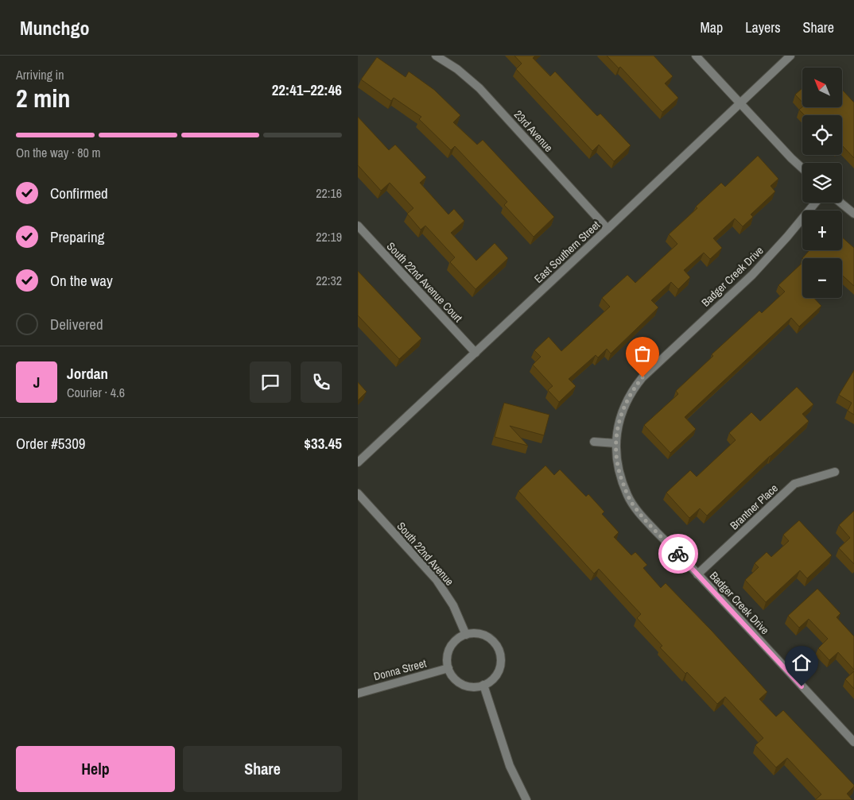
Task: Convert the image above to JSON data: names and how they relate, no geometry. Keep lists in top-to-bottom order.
{
  "streets": {
    "street": [
      "23rd Avenue",
      "East Southern Street",
      "Badger Creek Drive",
      "South 22nd Avenue Court",
      "Brantner Place",
      "South 22nd Avenue",
      "Donna Street"
    ]
  },
  "crossings": [
    ["23rd Avenue", "East Southern Street"],
    ["East Southern Street", "South 22nd Avenue Court"],
    ["Badger Creek Drive", "Brantner Place"],
    ["South 22nd Avenue", "Donna Street"]
  ],
  "north": "top left",
  "page": {
    "header": "Munchgo",
    "nav": ["Map", "Layers", "Share"],
    "heading": ["2 min", "Arriving in", "22:41–22:46"],
    "panel": [
      "Jordan",
      "Courier · 4.6",
      "Order #5309",
      "$33.45"
    ],
    "map_buttons": ["+", "−"],
    "bar": "On the way · 80 m",
    "list": [
      ["Confirmed", "22:16"],
      ["Preparing", "22:19"],
      ["On the way", "22:32"],
      "Delivered"
    ],
    "round": "J",
    "buttons": ["Help", "Share"]
  }
}
